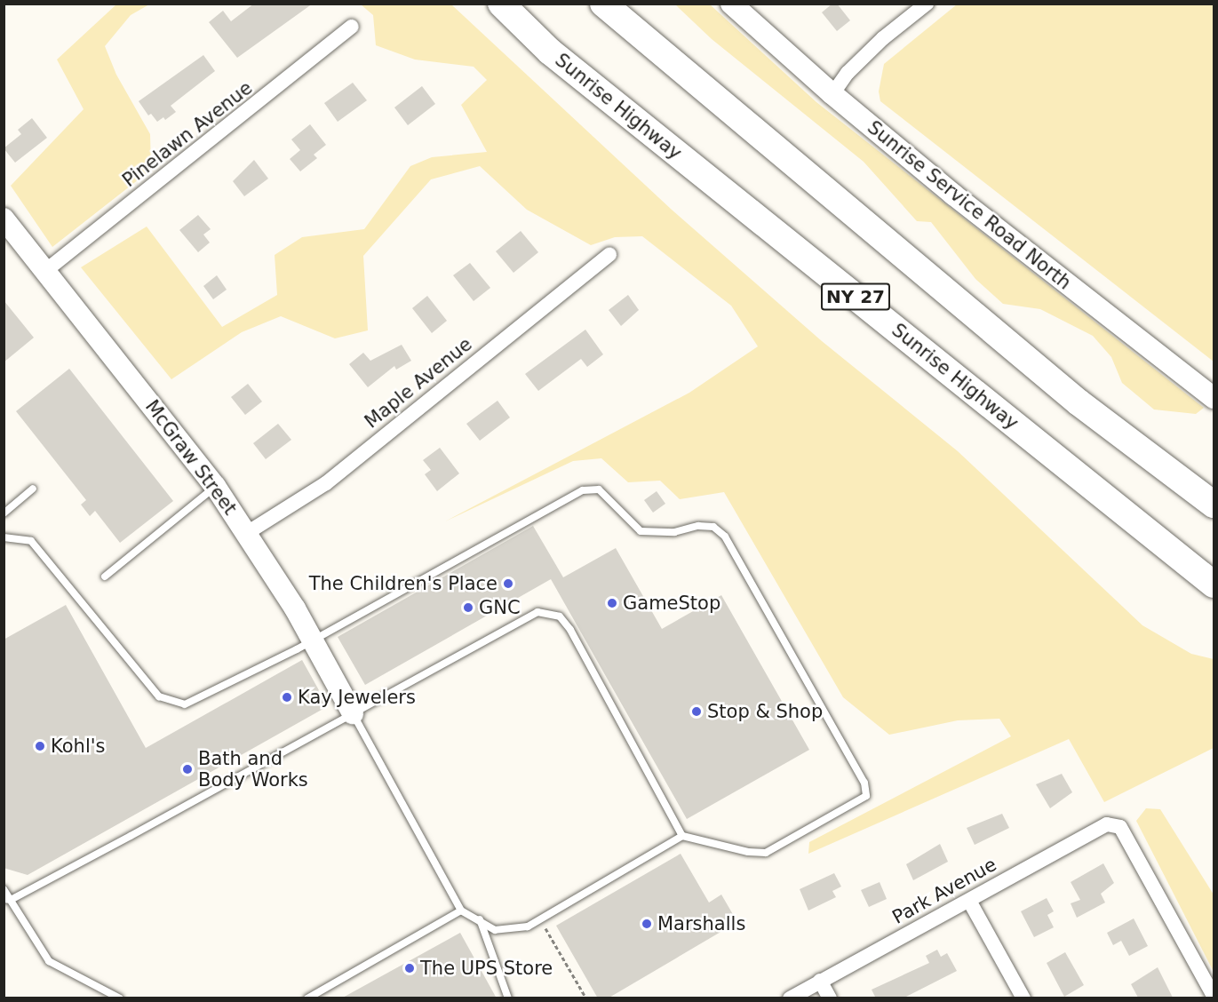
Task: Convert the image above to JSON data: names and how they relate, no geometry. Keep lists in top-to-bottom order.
{
  "streets": {
    "highway": ["Sunrise Highway", "NY 27"],
    "street": [
      "Pinelawn Avenue",
      "Sunrise Service Road North",
      "Maple Avenue",
      "McGraw Street",
      "Park Avenue"
    ]
  },
  "crossings": [
    ["Pinelawn Avenue", "McGraw Street"],
    ["Maple Avenue", "McGraw Street"]
  ],
  "places": [
    "The Children's Place",
    "GameStop",
    "GNC",
    "Kay Jewelers",
    "Stop & Shop",
    "Kohl's",
    "Bath and Body Works",
    "Marshalls",
    "The UPS Store"
  ]
}
